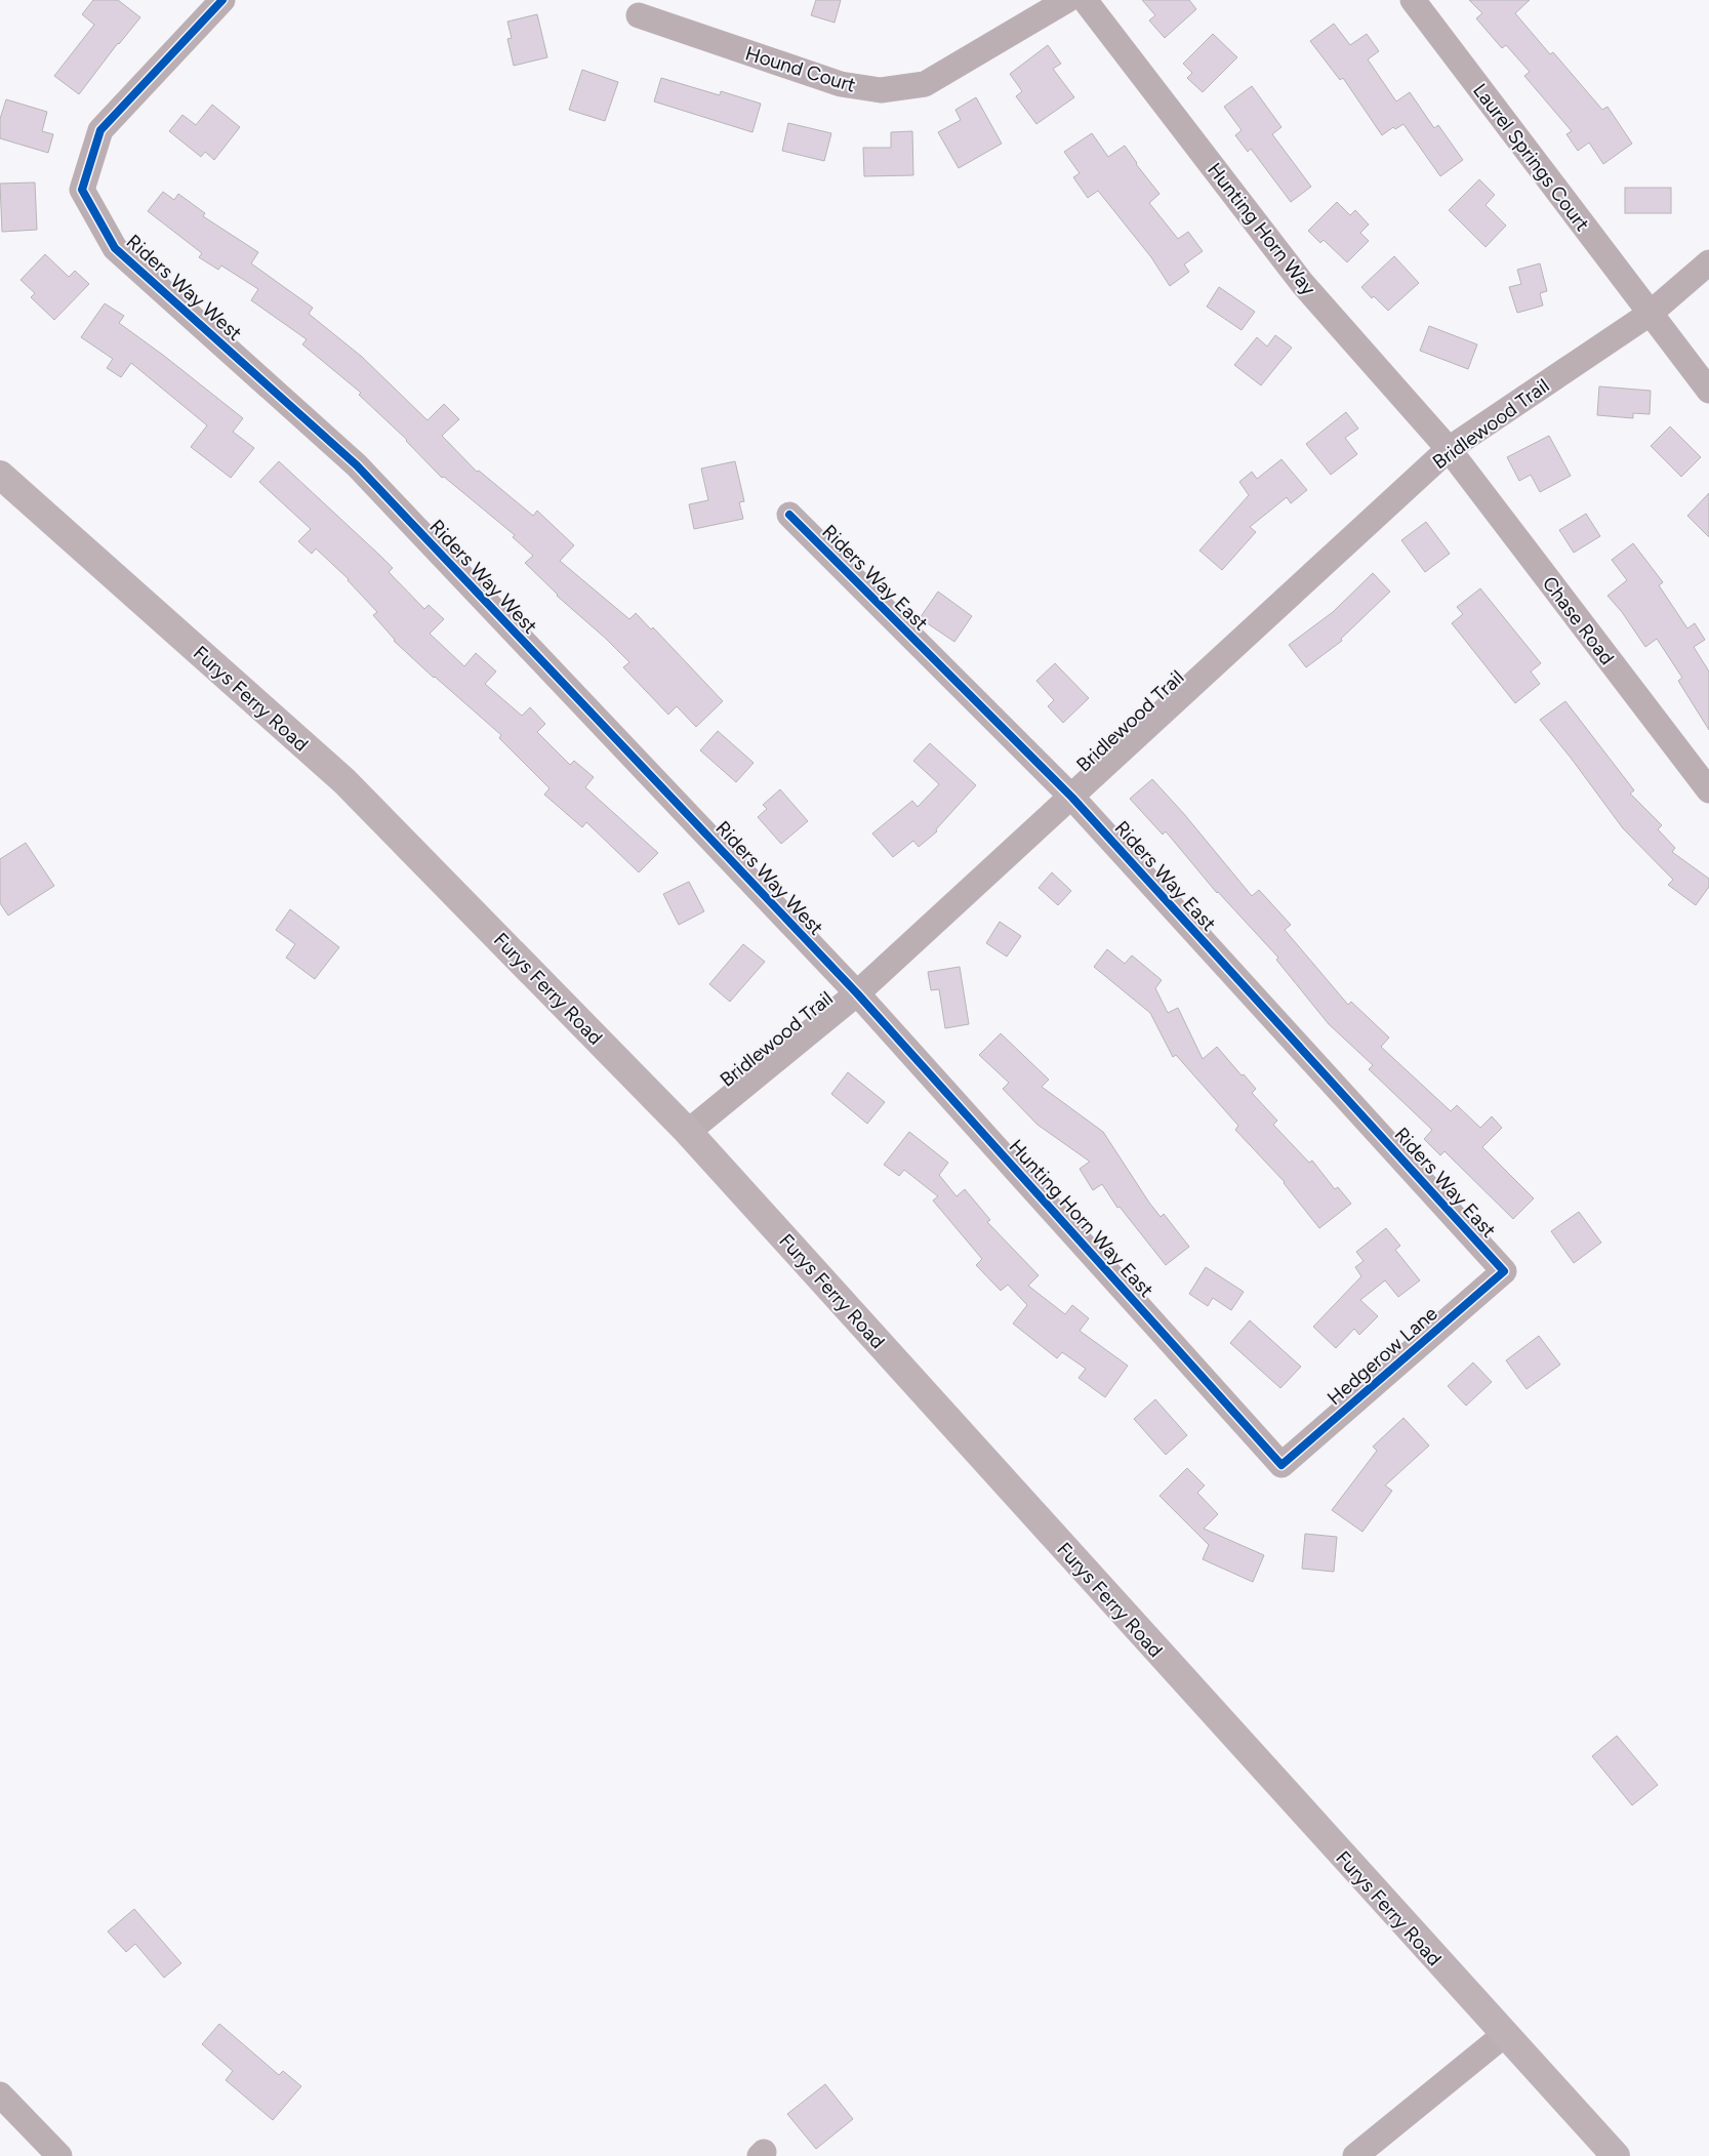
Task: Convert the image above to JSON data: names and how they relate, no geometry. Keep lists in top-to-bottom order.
{
  "streets": {
    "main road": ["Furys Ferry Road"],
    "street": [
      "Hound Court",
      "Laurel Springs Court",
      "Hunting Horn Way",
      "Riders Way West",
      "Bridlewood Trail",
      "Riders Way East",
      "Chase Road",
      "Hunting Horn Way East",
      "Hedgerow Lane"
    ]
  },
  "crossings": [
    ["Laurel Springs Court", "Bridlewood Trail"],
    ["Hunting Horn Way", "Bridlewood Trail"],
    ["Hunting Horn Way", "Chase Road"],
    ["Riders Way West", "Bridlewood Trail"],
    ["Riders Way West", "Hunting Horn Way East"],
    ["Bridlewood Trail", "Riders Way East"],
    ["Bridlewood Trail", "Chase Road"],
    ["Bridlewood Trail", "Furys Ferry Road"],
    ["Bridlewood Trail", "Hunting Horn Way East"],
    ["Riders Way East", "Hedgerow Lane"],
    ["Hunting Horn Way East", "Hedgerow Lane"]
  ]
}
